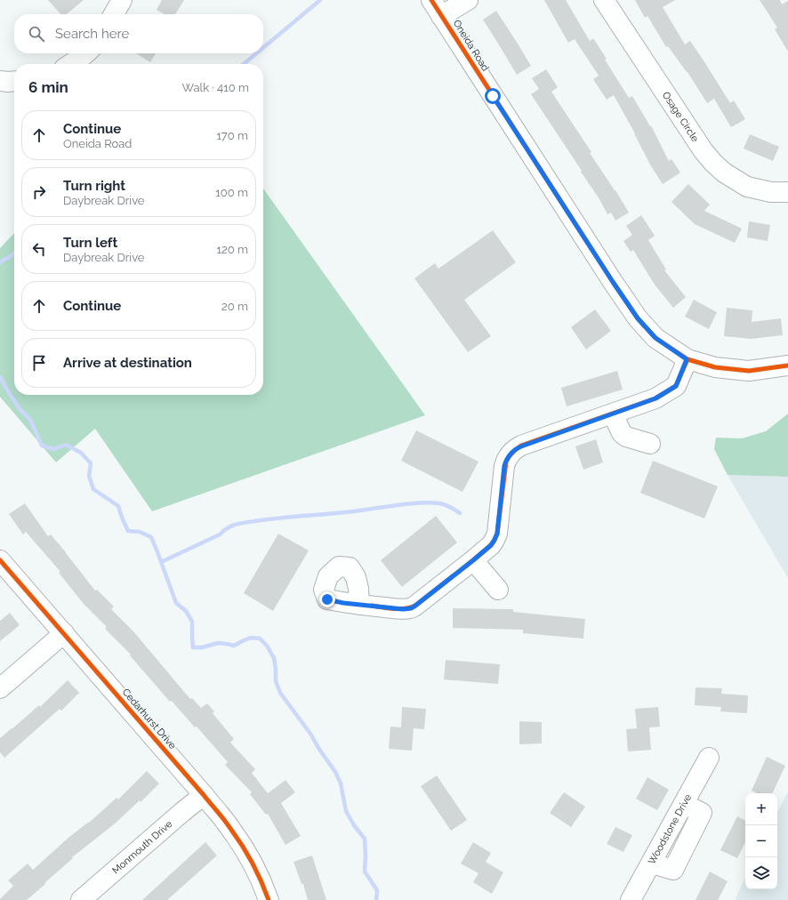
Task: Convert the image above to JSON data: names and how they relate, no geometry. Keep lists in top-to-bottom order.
{
  "streets": {
    "street": [
      "Oneida Road",
      "Osage Circle",
      "Cedarhurst Drive",
      "Woodstone Drive",
      "Monmouth Drive"
    ]
  },
  "crossings": [
    ["Cedarhurst Drive", "Monmouth Drive"]
  ],
  "page": {
    "search": "Search here",
    "heading": ["6 min", "Walk · 410 m"],
    "list": [
      ["Continue", "Oneida Road", "170 m"],
      ["Turn right", "Daybreak Drive", "100 m"],
      ["Turn left", "Daybreak Drive", "120 m"],
      ["Continue", "20 m"],
      "Arrive at destination"
    ],
    "map_buttons": ["+", "−"]
  }
}
